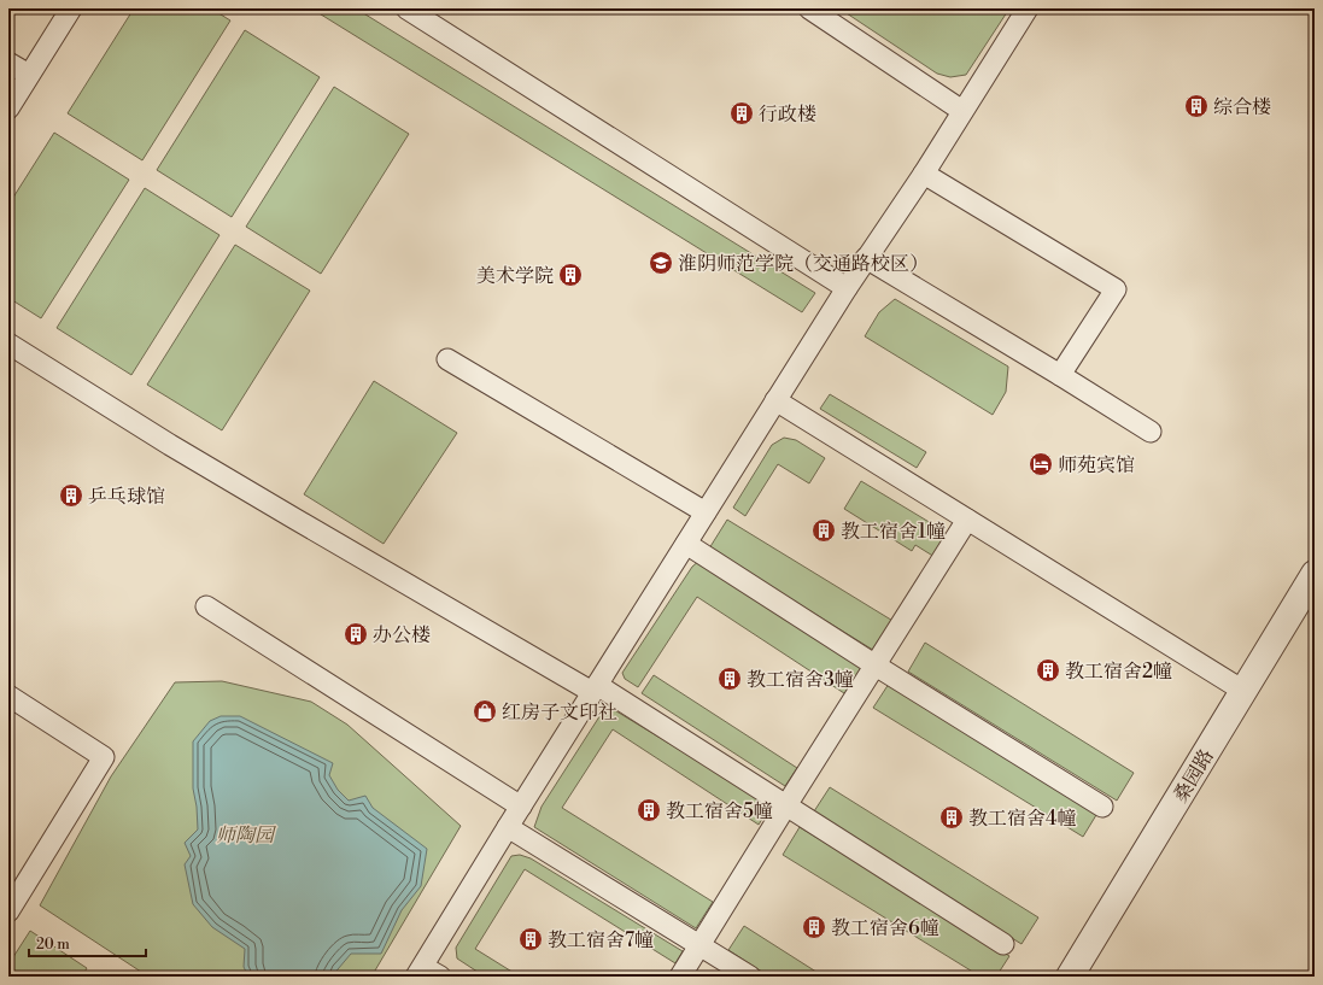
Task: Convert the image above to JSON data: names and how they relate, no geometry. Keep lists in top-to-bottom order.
{
  "streets": {
    "street": ["桑园路"]
  },
  "parks": ["师陶园"],
  "places": {
    "building": [
      "综合楼",
      "行政楼",
      "美术学院",
      "乒乓球馆",
      "教工宿舍1幢",
      "办公楼",
      "教工宿舍2幢",
      "教工宿舍3幢",
      "教工宿舍5幢",
      "教工宿舍4幢",
      "教工宿舍6幢",
      "教工宿舍7幢"
    ],
    "school or university": ["淮阴师范学院（交通路校区）"],
    "hotel": ["师苑宾馆"],
    "shop": ["红房子文印社"]
  },
  "scale_bar": "20 m"
}
